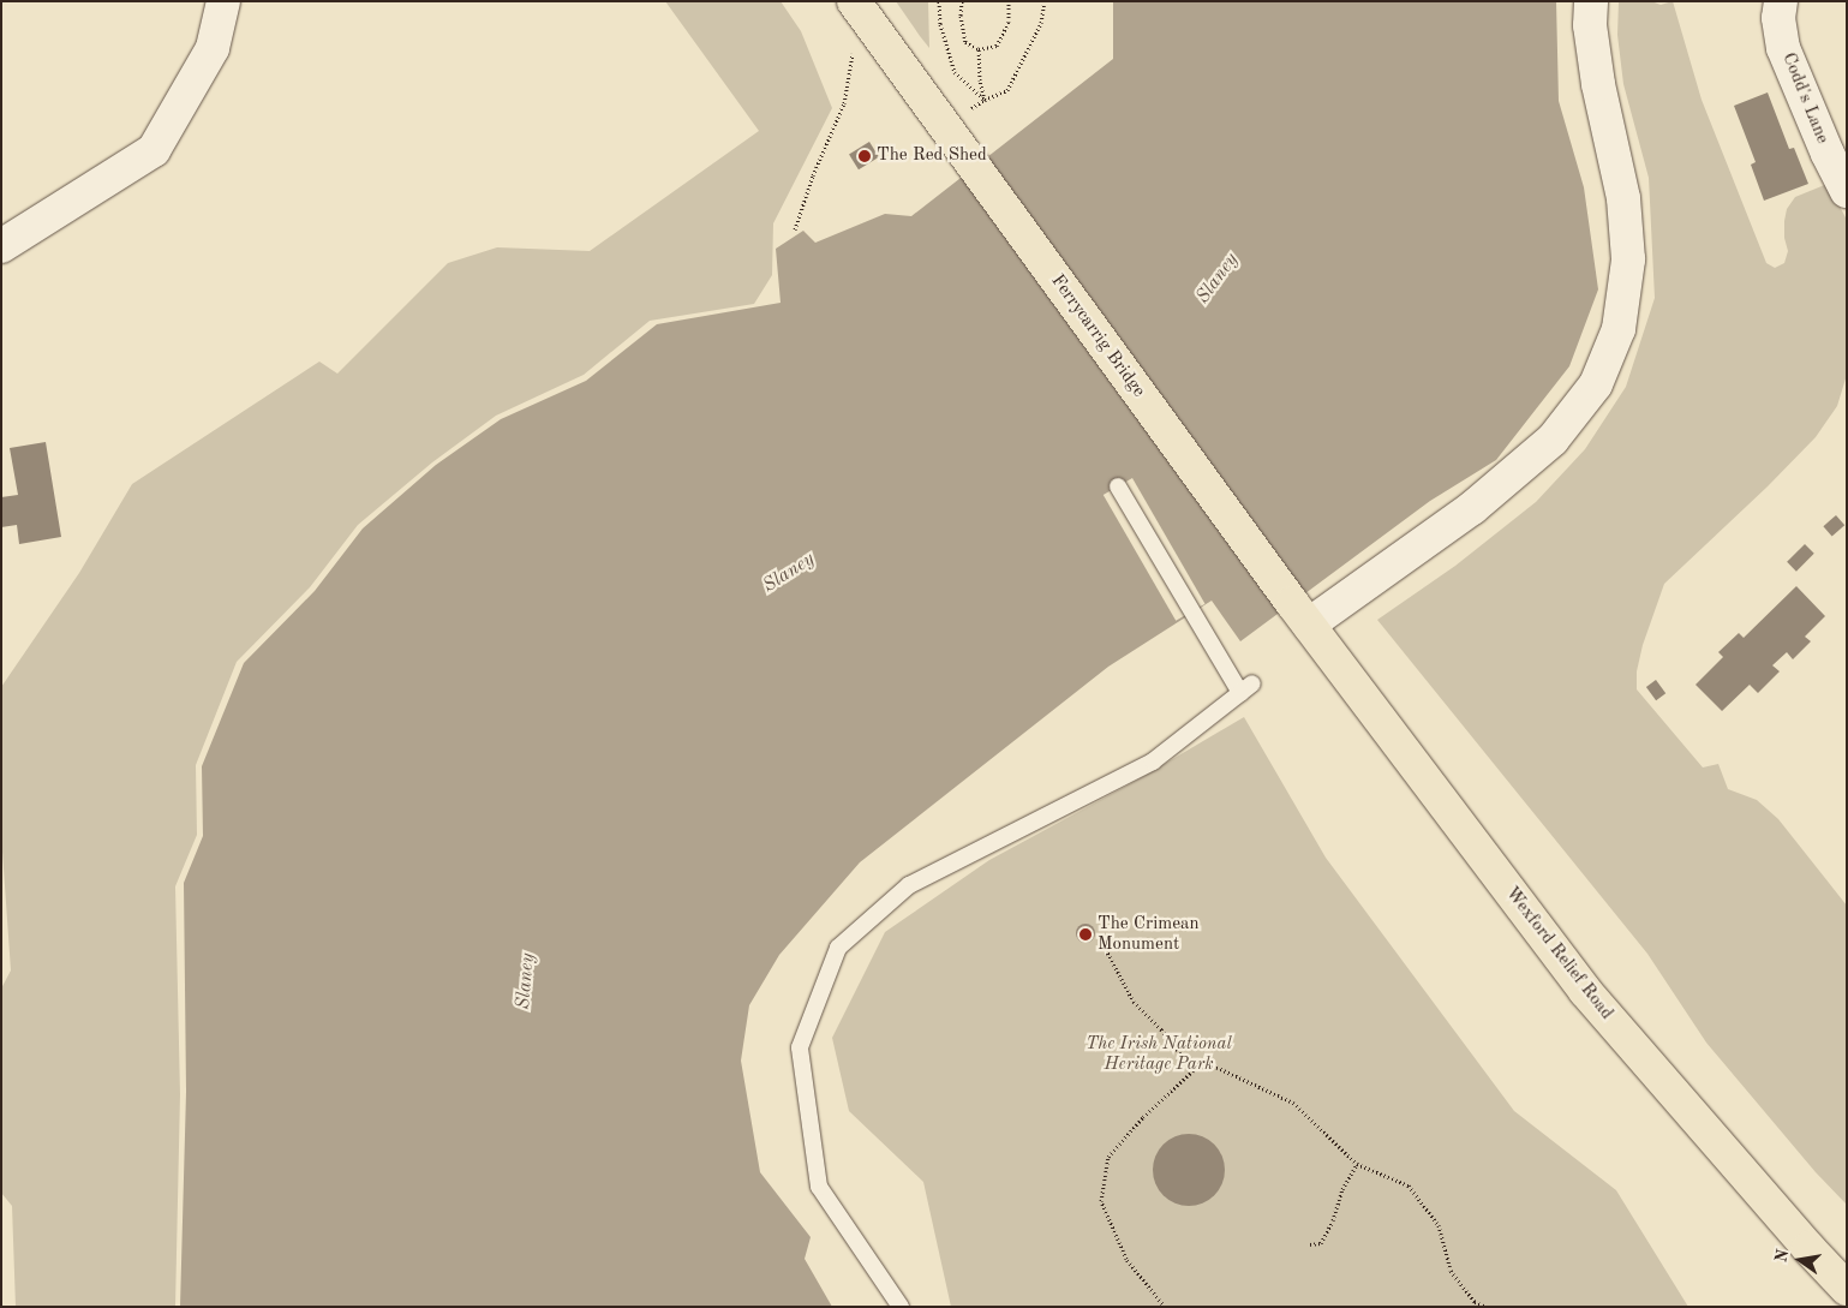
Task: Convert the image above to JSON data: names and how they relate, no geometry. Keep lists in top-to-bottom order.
{
  "streets": {
    "highway": ["Ferrycarrig Bridge", "Wexford Relief Road"],
    "main road": ["Codd's Lane"]
  },
  "crossings": [
    ["Ferrycarrig Bridge", "Wexford Relief Road"]
  ],
  "water": ["Slaney"],
  "parks": ["The Irish National Heritage Park"],
  "places": ["The Red Shed", "The Crimean Monument"],
  "north": "left"
}
